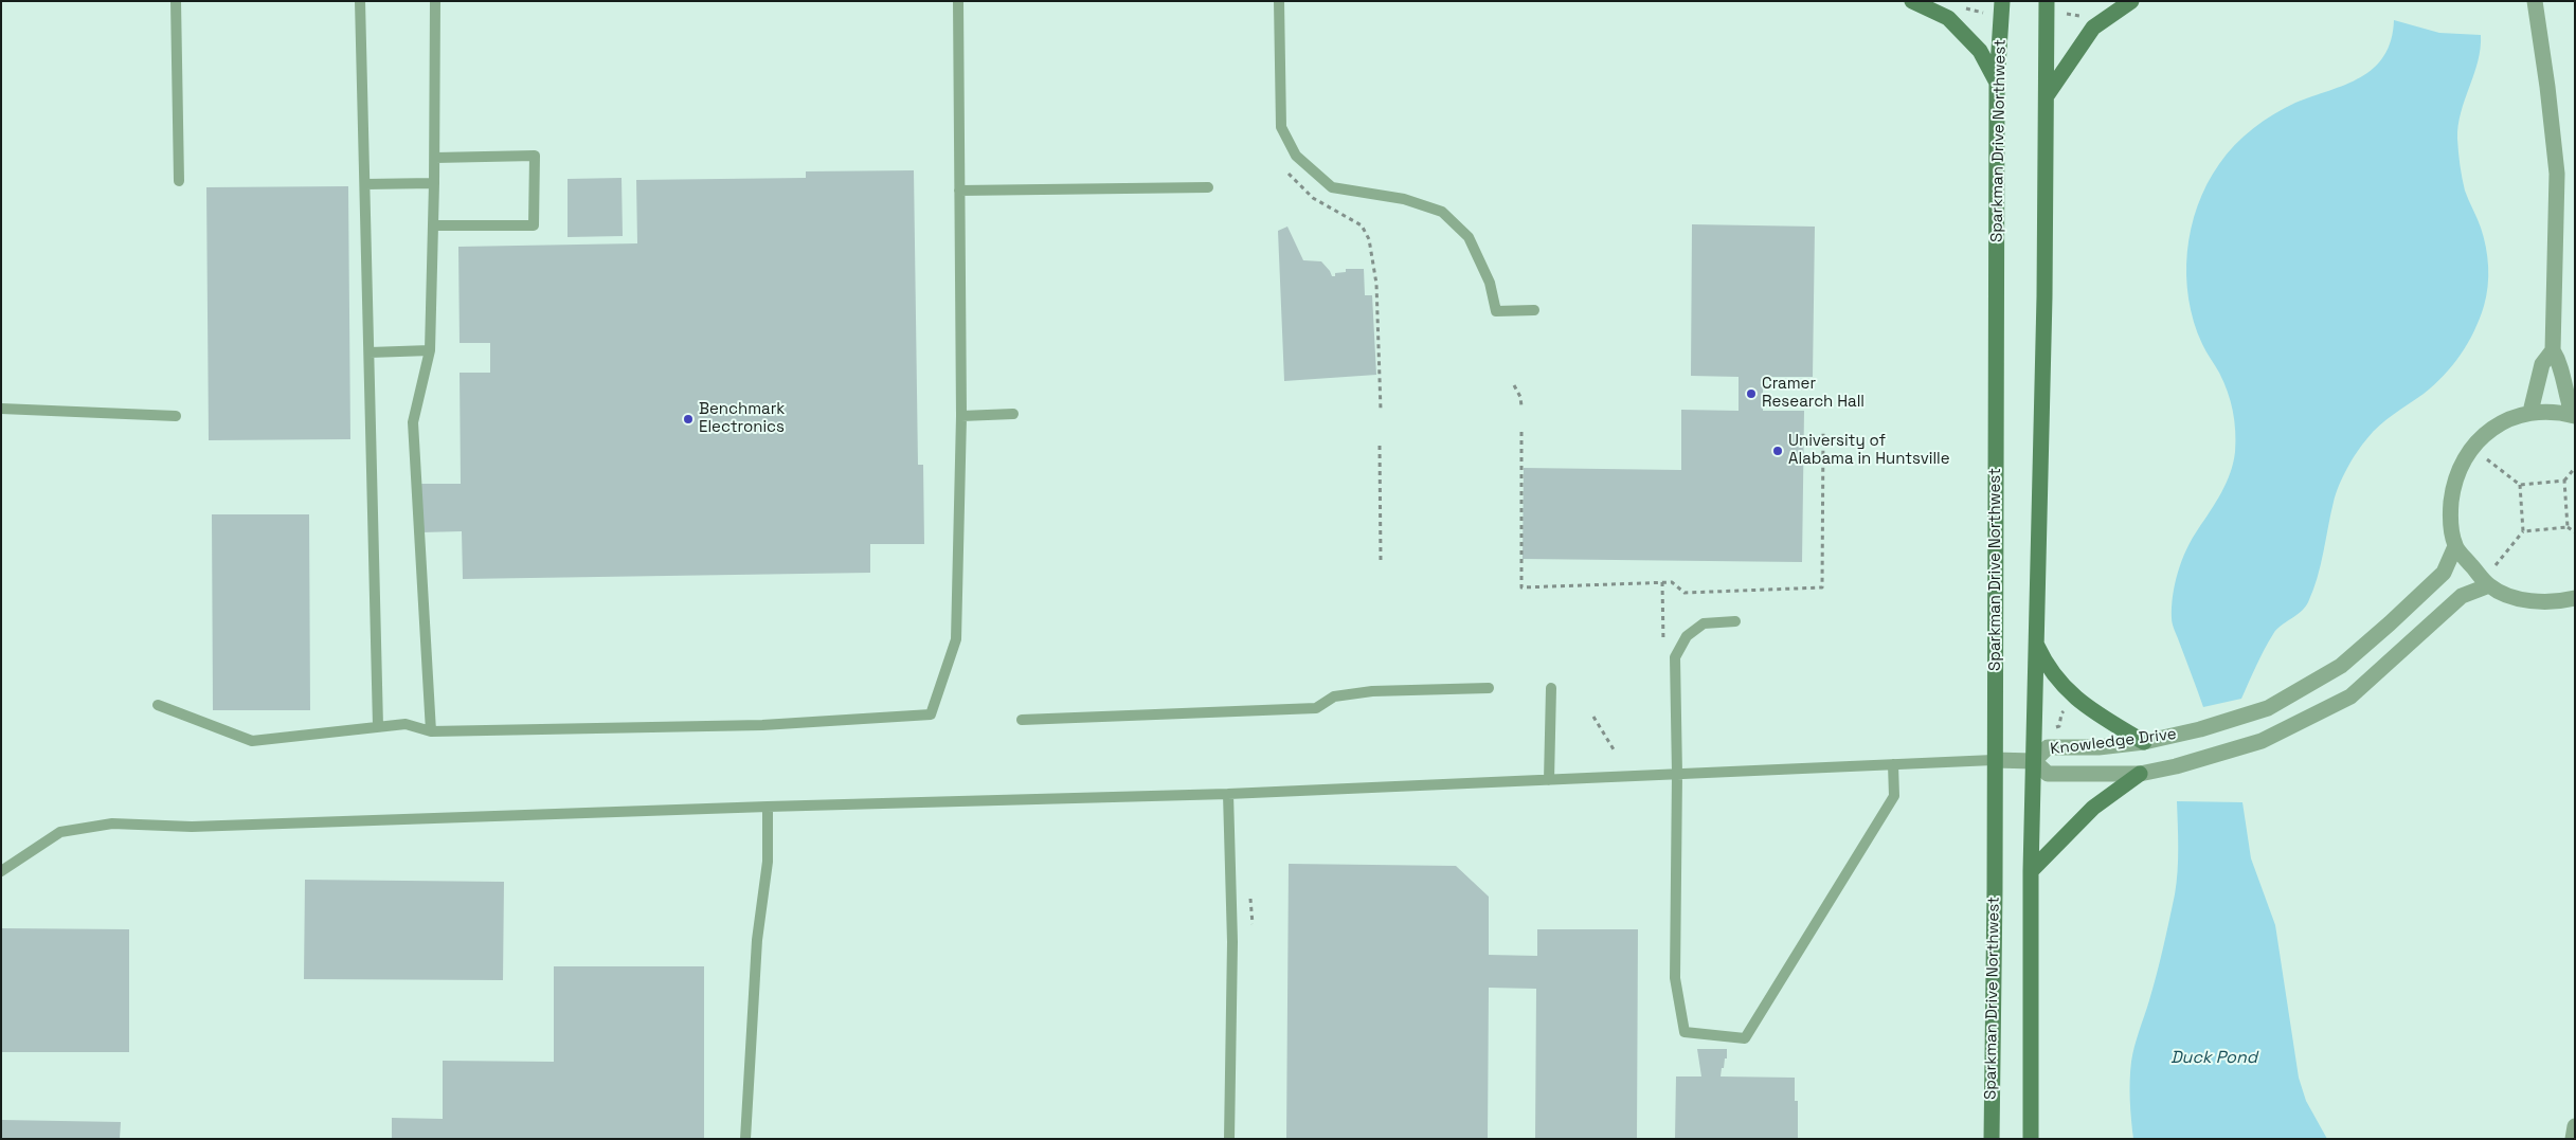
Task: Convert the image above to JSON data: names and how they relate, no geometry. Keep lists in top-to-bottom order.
{
  "streets": {
    "main road": ["Sparkman Drive Northwest"],
    "street": ["Knowledge Drive"]
  },
  "water": ["Duck Pond"],
  "places": ["Cramer Research Hall", "Benchmark Electronics", "University of Alabama in Huntsville"]
}
